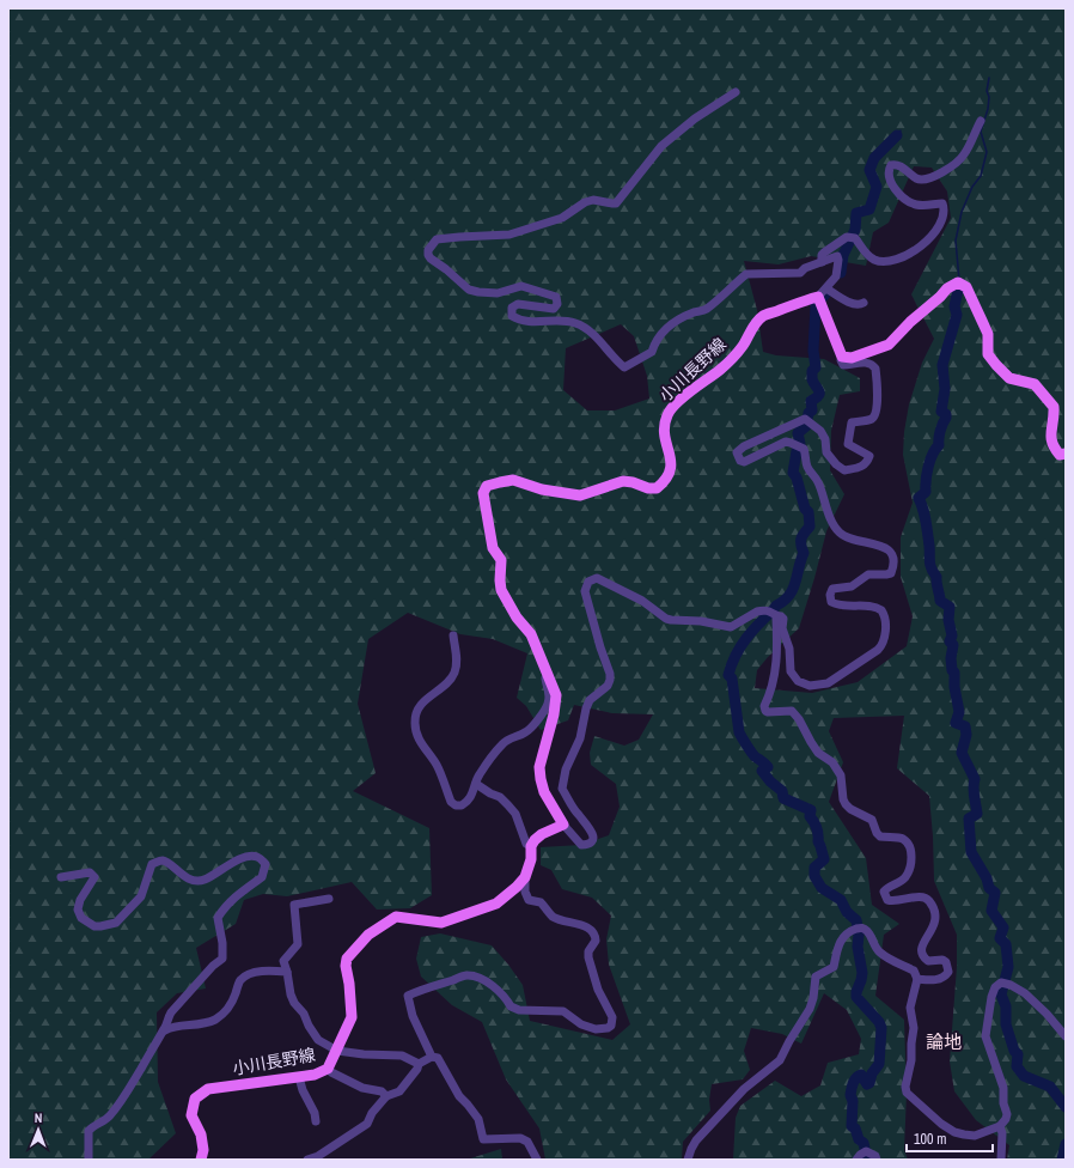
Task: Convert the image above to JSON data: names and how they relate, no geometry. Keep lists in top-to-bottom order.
{
  "streets": {
    "main road": ["小川長野線"]
  },
  "districts": ["論地"],
  "scale_bar": "100 m",
  "north": "top"
}
